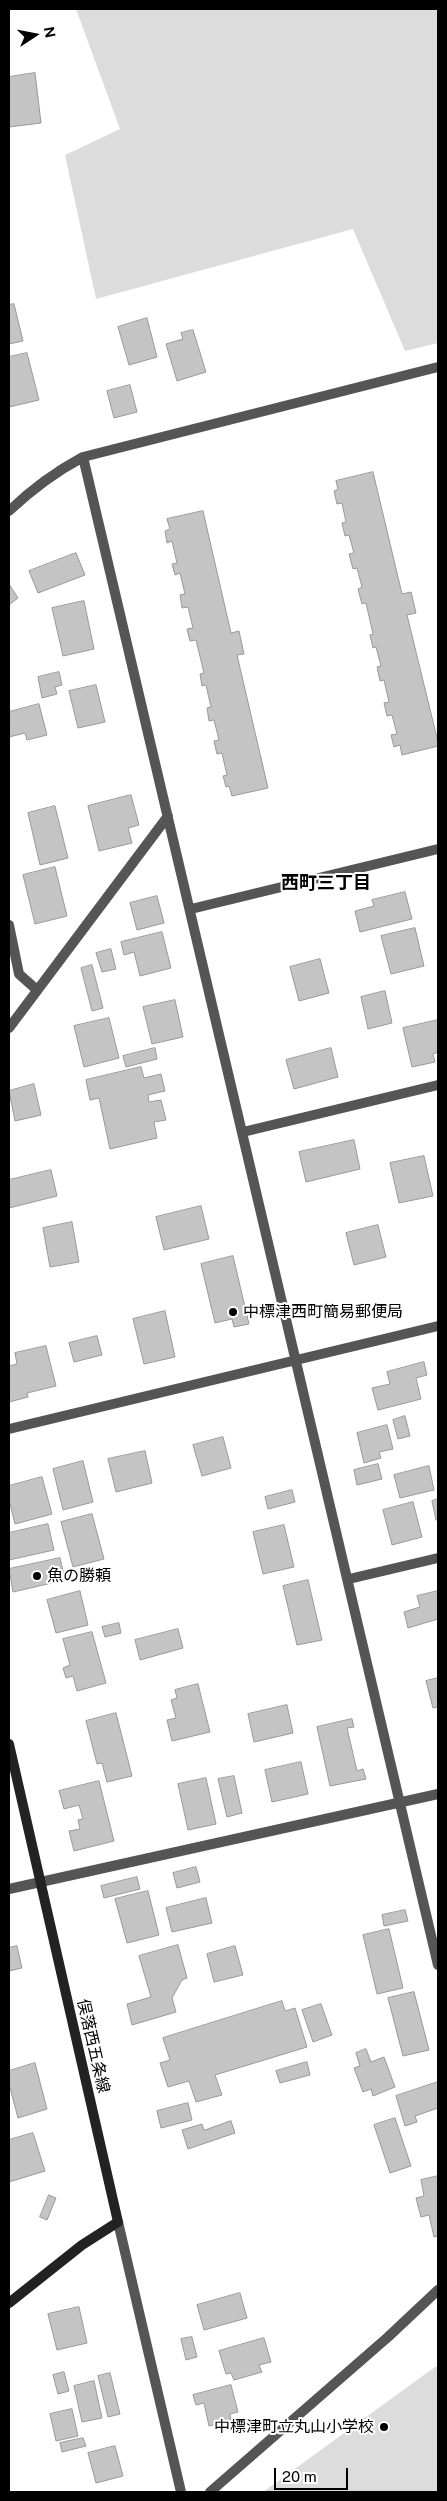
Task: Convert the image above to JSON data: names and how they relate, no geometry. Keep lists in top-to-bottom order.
{
  "streets": {
    "main road": ["俣落西五条線"]
  },
  "districts": ["西町三丁目"],
  "places": ["中標津西町簡易郵便局", "魚の勝頼", "中標津町立丸山小学校"],
  "scale_bar": "20 m",
  "north": "right"
}
